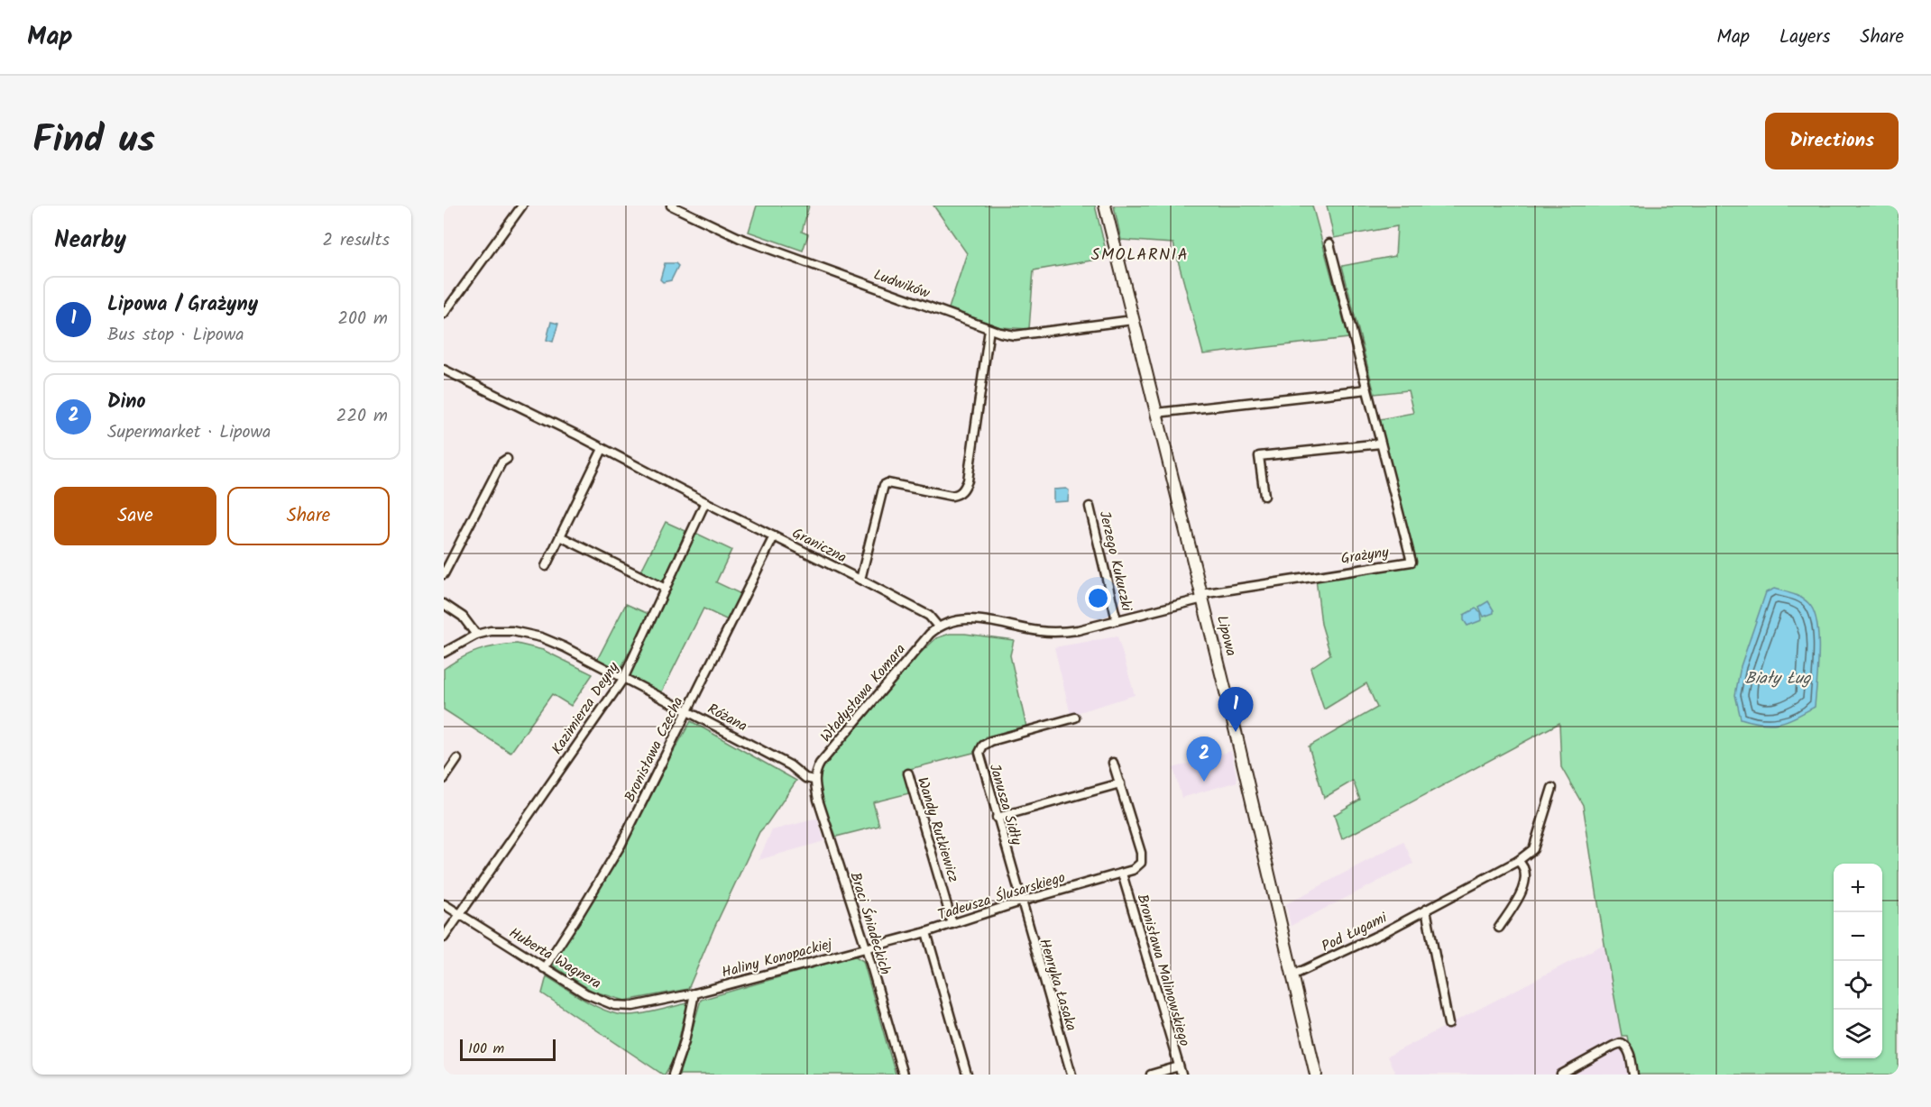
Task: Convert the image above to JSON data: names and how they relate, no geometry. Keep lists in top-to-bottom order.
{
  "streets": {
    "main road": ["Lipowa"],
    "street": [
      "Ludwików",
      "Graniczna",
      "Grażyny",
      "Jerzego Kukuczki",
      "Władysława Komara",
      "Kazimierza Deyny",
      "Różana",
      "Bronisława Czecha",
      "Janusza Sidły",
      "Wandy Rutkiewicz",
      "Tadeusza Ślusarskiego",
      "Braci Śniadeckich",
      "Pod Ługami",
      "Huberta Wagnera",
      "Haliny Konopackiej",
      "Bronisława Malinowskiego",
      "Henryka Łasaka"
    ]
  },
  "crossings": [
    ["Ludwików", "Lipowa"],
    ["Graniczna", "Władysława Komara"],
    ["Graniczna", "Kazimierza Deyny"],
    ["Graniczna", "Bronisława Czecha"],
    ["Grażyny", "Lipowa"],
    ["Lipowa", "Pod Ługami"],
    ["Władysława Komara", "Różana"],
    ["Władysława Komara", "Braci Śniadeckich"],
    ["Kazimierza Deyny", "Różana"],
    ["Kazimierza Deyny", "Huberta Wagnera"],
    ["Różana", "Bronisława Czecha"],
    ["Różana", "Braci Śniadeckich"],
    ["Bronisława Czecha", "Huberta Wagnera"],
    ["Janusza Sidły", "Tadeusza Ślusarskiego"],
    ["Janusza Sidły", "Henryka Łasaka"],
    ["Wandy Rutkiewicz", "Tadeusza Ślusarskiego"],
    ["Tadeusza Ślusarskiego", "Braci Śniadeckich"],
    ["Tadeusza Ślusarskiego", "Haliny Konopackiej"],
    ["Tadeusza Ślusarskiego", "Bronisława Malinowskiego"],
    ["Tadeusza Ślusarskiego", "Henryka Łasaka"],
    ["Braci Śniadeckich", "Haliny Konopackiej"],
    ["Huberta Wagnera", "Haliny Konopackiej"]
  ],
  "districts": ["SMOLARNIA"],
  "water": ["Biały Ług"],
  "scale_bar": "100 m",
  "page": {
    "header": "Map",
    "nav": ["Map", "Layers", "Share"],
    "title": "Find us",
    "buttons": [
      "Directions",
      ["Save", "Share"]
    ],
    "heading": ["Nearby", "2 results"],
    "list": [
      {
        "mark": "1",
        "name": "Lipowa / Grażyny",
        "note": "Bus stop · Lipowa",
        "value": "200 m"
      },
      {
        "mark": "2",
        "name": "Dino",
        "note": "Supermarket · Lipowa",
        "value": "220 m"
      }
    ],
    "pins": ["1", "2"],
    "map_buttons": ["+", "−"],
    "scale": "100 m"
  }
}
